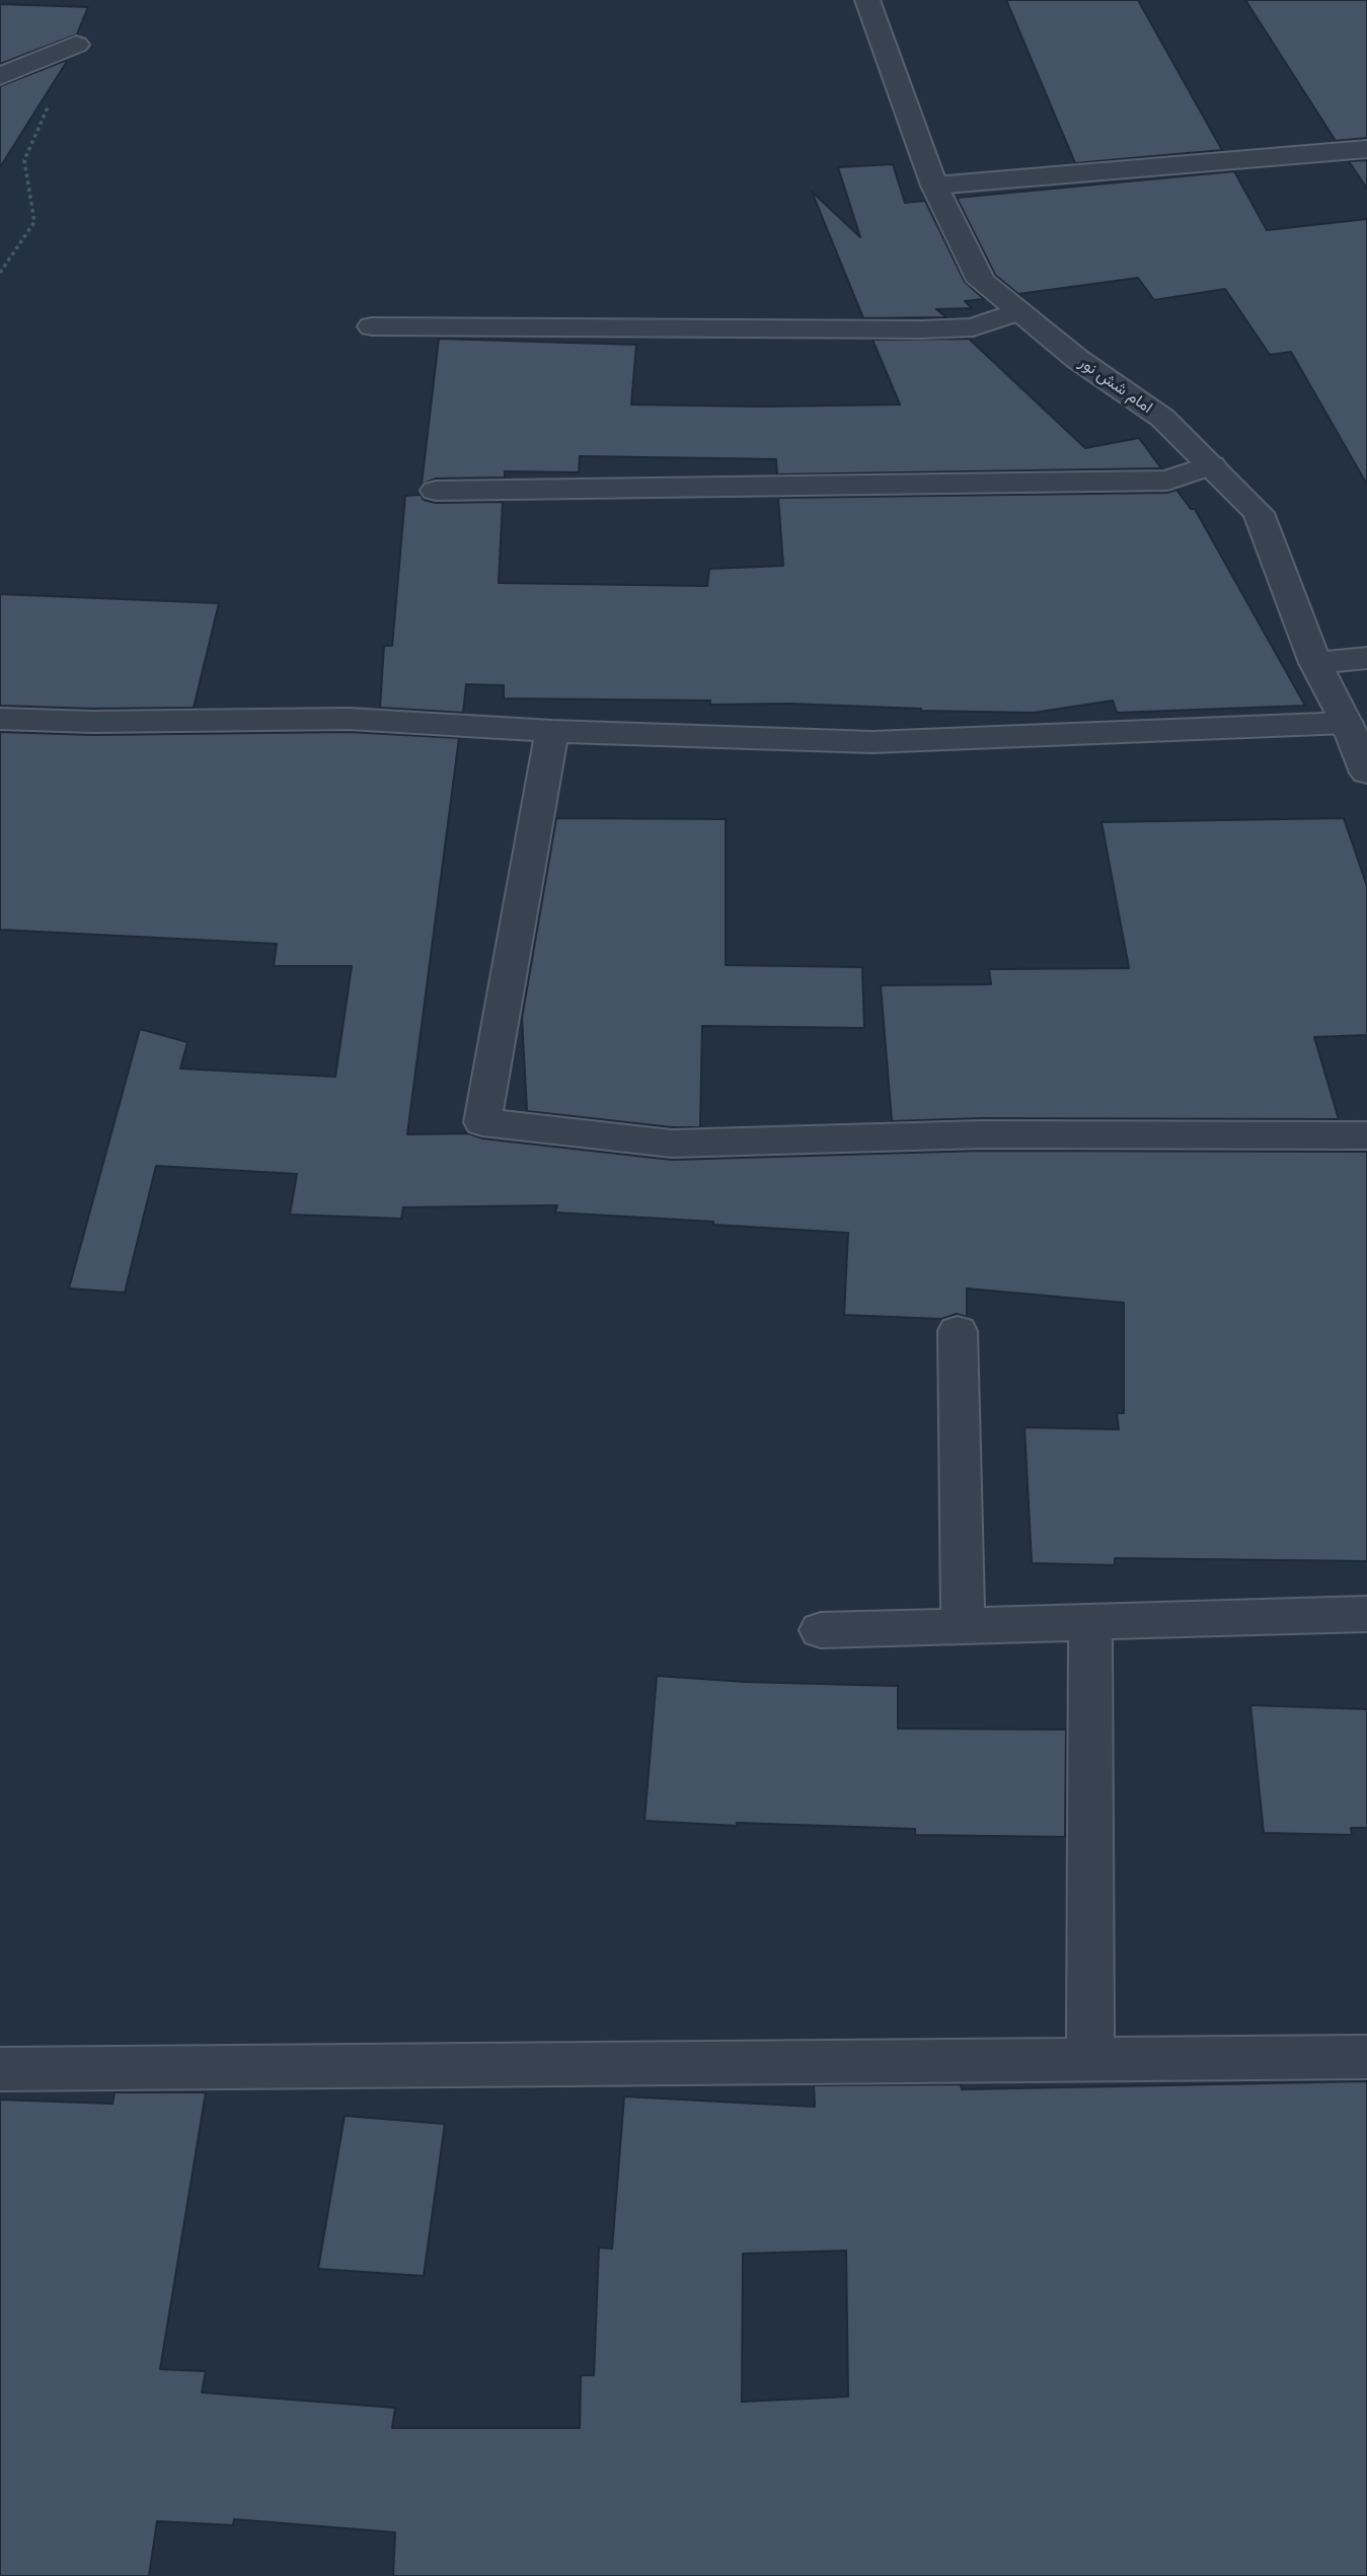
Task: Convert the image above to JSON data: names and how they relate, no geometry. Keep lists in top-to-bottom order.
{
  "streets": {
    "street": ["امام شش نور"]
  }
}
